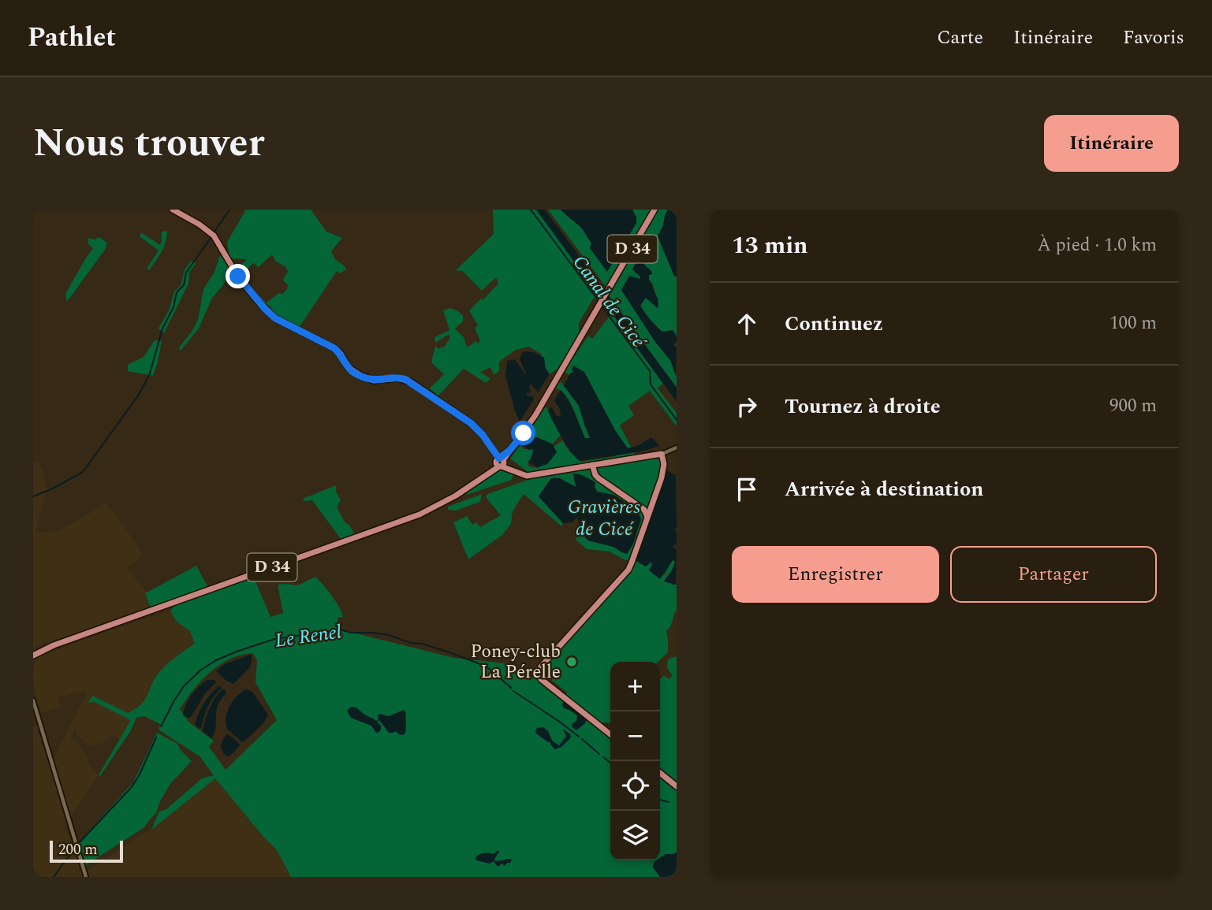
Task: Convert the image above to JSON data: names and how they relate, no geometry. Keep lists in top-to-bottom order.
{
  "streets": {
    "main road": ["D 34"]
  },
  "water": ["Canal de Cicé", "Gravières de Cicé", "Le Renel"],
  "places": ["Poney-club La Pérelle"],
  "scale_bar": "200 m",
  "page": {
    "header": "Pathlet",
    "nav": ["Carte", "Itinéraire", "Favoris"],
    "title": "Nous trouver",
    "buttons": [
      "Itinéraire",
      ["Enregistrer", "Partager"]
    ],
    "heading": ["13 min", "À pied · 1.0 km"],
    "list": [
      ["Continuez", "100 m"],
      ["Tournez à droite", "900 m"],
      "Arrivée à destination"
    ],
    "map_buttons": ["+", "−"],
    "scale": "200 m"
  }
}
